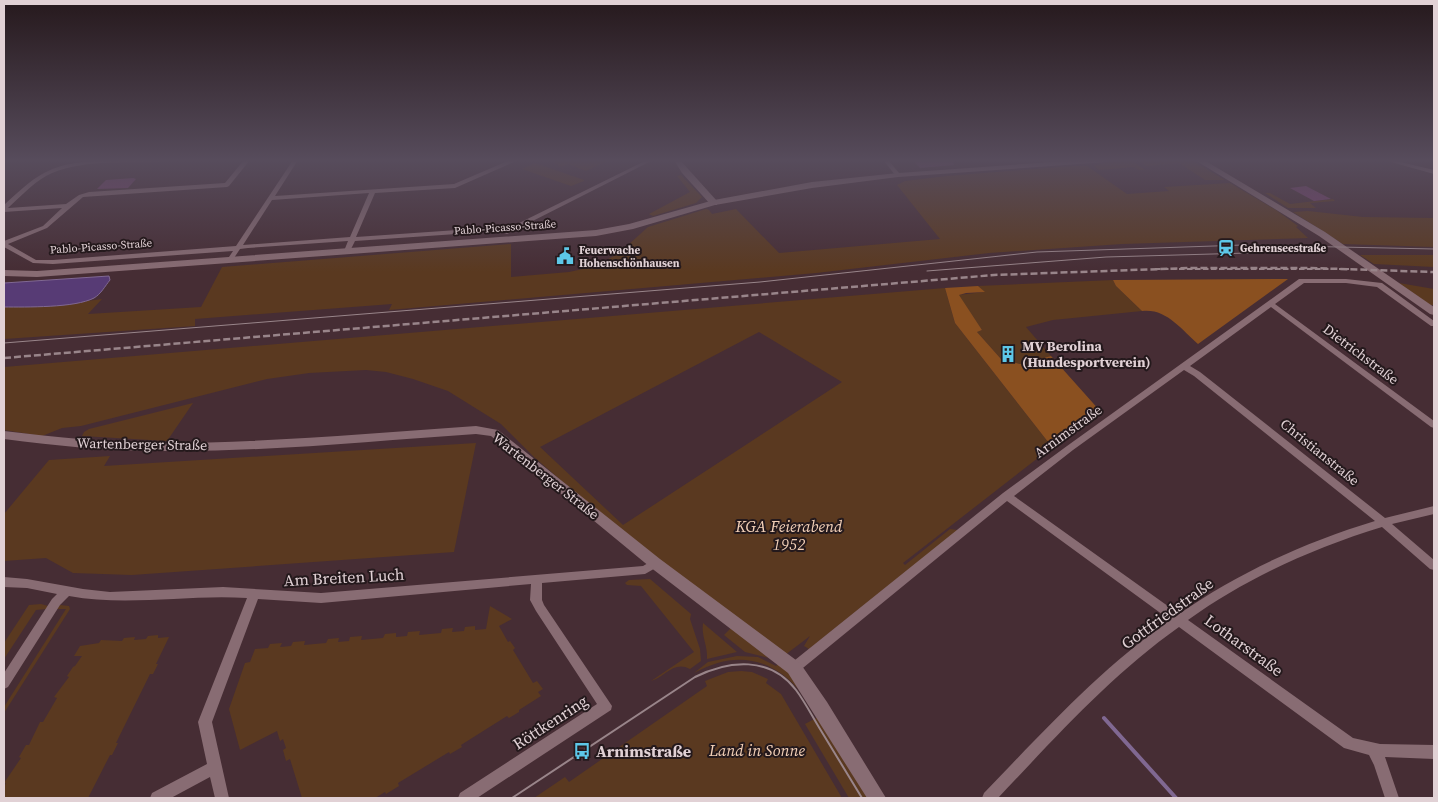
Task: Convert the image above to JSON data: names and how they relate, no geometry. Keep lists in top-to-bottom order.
{
  "streets": {
    "main road": ["Pablo-Picasso-Straße"],
    "street": [
      "Dietrichstraße",
      "Arnimstraße",
      "Wartenberger Straße",
      "Christianstraße",
      "Am Breiten Luch",
      "Gottfriedstraße",
      "Lotharstraße",
      "Röttkenring"
    ]
  },
  "crossings": [
    ["Dietrichstraße", "Arnimstraße"],
    ["Arnimstraße", "Wartenberger Straße"],
    ["Arnimstraße", "Christianstraße"],
    ["Arnimstraße", "Lotharstraße"],
    ["Wartenberger Straße", "Am Breiten Luch"],
    ["Christianstraße", "Gottfriedstraße"],
    ["Am Breiten Luch", "Röttkenring"],
    ["Gottfriedstraße", "Lotharstraße"]
  ],
  "parks": ["KGA Feierabend 1952", "Land in Sonne"],
  "places": {
    "station": ["Gehrenseestraße"],
    "public building": ["Feuerwache Hohenschönhausen"],
    "building": ["MV Berolina (Hundesportverein)"],
    "bus stop": ["Arnimstraße"]
  }
}
